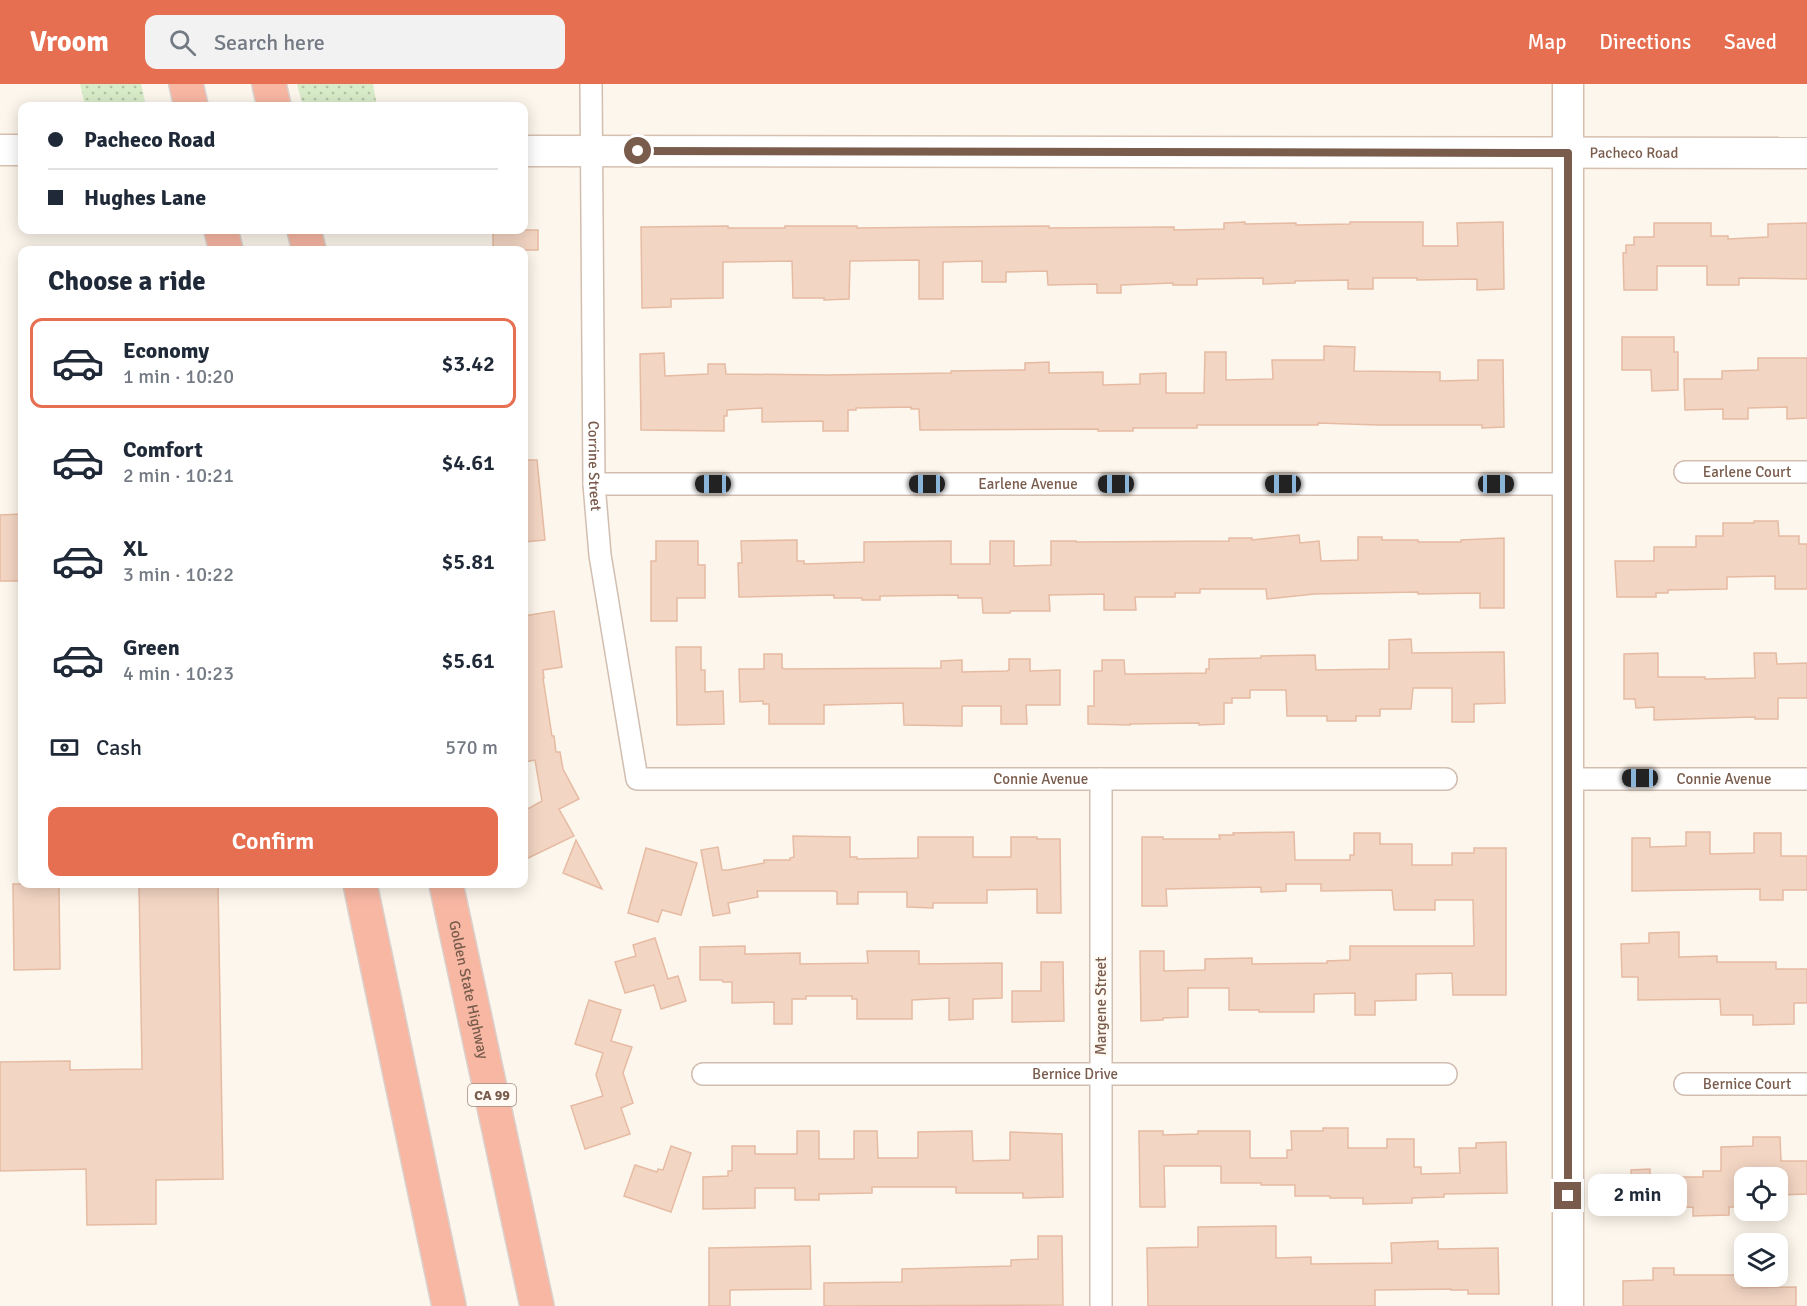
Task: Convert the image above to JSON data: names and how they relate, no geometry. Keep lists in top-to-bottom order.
{
  "streets": {
    "highway": ["Golden State Highway", "CA 99"],
    "street": [
      "Pacheco Road",
      "Corrine Street",
      "Earlene Court",
      "Earlene Avenue",
      "Connie Avenue",
      "Margene Street",
      "Bernice Drive",
      "Bernice Court"
    ]
  },
  "crossings": [
    ["Pacheco Road", "Corrine Street"],
    ["Corrine Street", "Earlene Avenue"],
    ["Corrine Street", "Connie Avenue"],
    ["Connie Avenue", "Margene Street"],
    ["Margene Street", "Bernice Drive"]
  ],
  "page": {
    "header": "Vroom",
    "search": "Search here",
    "nav": ["Map", "Directions", "Saved"],
    "banner": ["Pacheco Road", "Hughes Lane"],
    "heading": "Choose a ride",
    "list": [
      {
        "name": "Economy",
        "note": "1 min · 10:20",
        "value": "$3.42"
      },
      {
        "name": "Comfort",
        "note": "2 min · 10:21",
        "value": "$4.61"
      },
      {
        "name": "XL",
        "note": "3 min · 10:22",
        "value": "$5.81"
      },
      {
        "name": "Green",
        "note": "4 min · 10:23",
        "value": "$5.61"
      }
    ],
    "pay": ["Cash", "570 m"],
    "buttons": "Confirm",
    "bubble": "2 min"
  }
}
